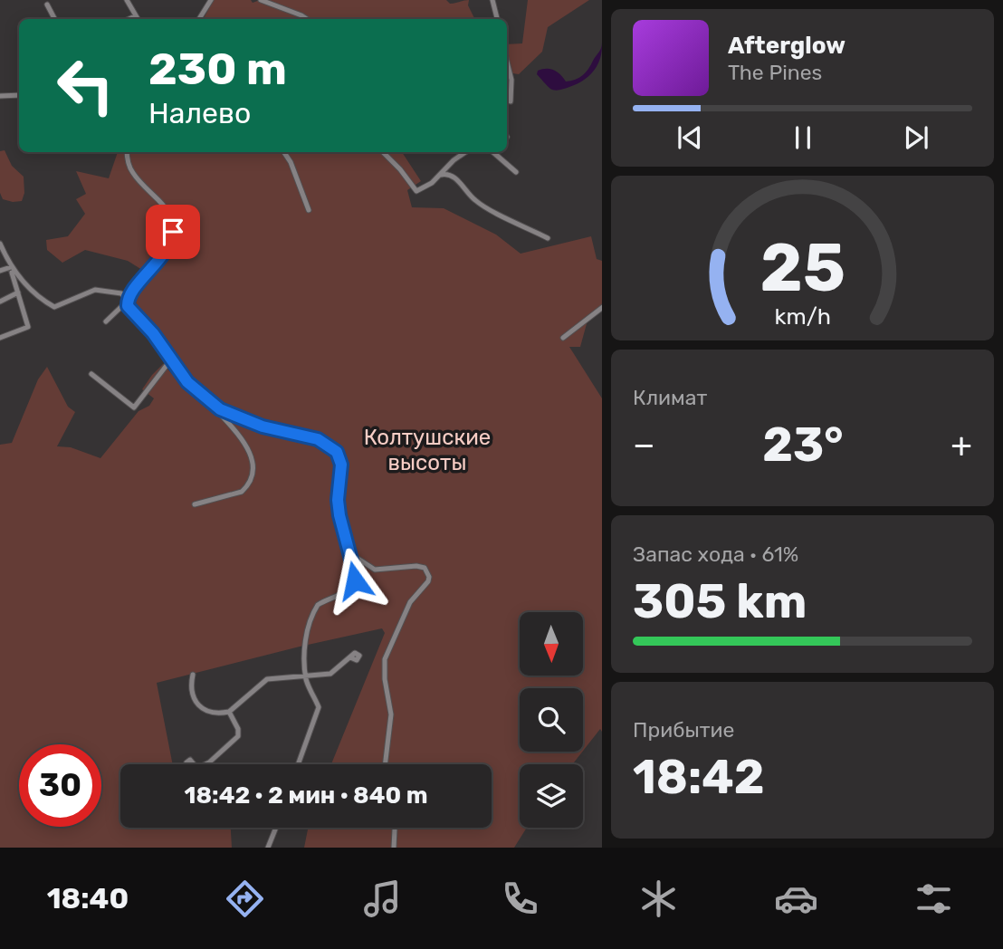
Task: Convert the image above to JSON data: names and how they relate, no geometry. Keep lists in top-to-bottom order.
{
  "parks": ["Колтушские высоты"],
  "north": "bottom",
  "page": {
    "turn": ["230 m", "Налево"],
    "song": ["Afterglow", "The Pines"],
    "tile": [
      "Климат",
      ["Запас хода · 61%", "305 km"],
      ["Прибытие", "18:42"]
    ],
    "heat": ["−", "23°", "+"],
    "limit": "30",
    "trip": "18:42 · 2 мин · 840 m",
    "tabs": "18:40",
    "gauge": ["25", "km/h"]
  }
}
